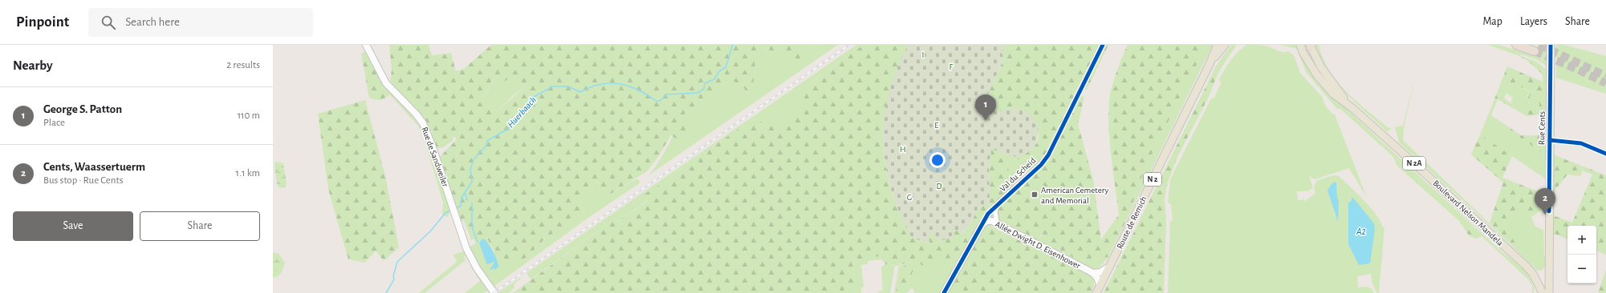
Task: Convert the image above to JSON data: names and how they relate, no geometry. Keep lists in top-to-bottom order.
{
  "streets": {
    "main road": [
      "Rue Cents",
      "Rue de Sandweiler",
      "N 2A",
      "Val du Scheid",
      "N 2",
      "Boulevard Nelson Mandela",
      "Route de Remich",
      "Allée Dwight D. Eisenhower"
    ]
  },
  "crossings": [
    ["Val du Scheid", "Allée Dwight D. Eisenhower"]
  ],
  "water": ["Huerbaach", "A2"],
  "parks": [
    "I",
    "F",
    "E",
    "H",
    "D",
    "G"
  ],
  "places": {
    "transit": ["American Cemetery and Memorial"]
  },
  "page": {
    "header": "Pinpoint",
    "search": "Search here",
    "nav": ["Map", "Layers", "Share"],
    "heading": ["Nearby", "2 results"],
    "list": [
      {
        "mark": "1",
        "name": "George S. Patton",
        "note": "Place",
        "value": "110 m"
      },
      {
        "mark": "2",
        "name": "Cents, Waassertuerm",
        "note": "Bus stop · Rue Cents",
        "value": "1.1 km"
      }
    ],
    "pins": ["1", "2"],
    "buttons": ["Save", "Share"],
    "map_buttons": ["+", "−"]
  }
}
